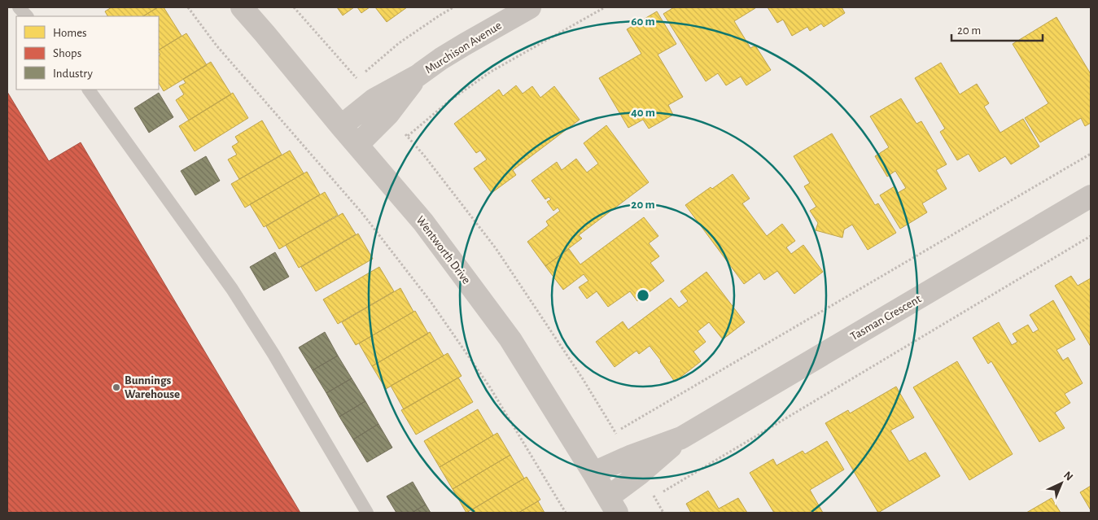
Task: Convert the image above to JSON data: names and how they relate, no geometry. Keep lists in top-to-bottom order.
{
  "streets": {
    "street": ["Murchison Avenue", "Wentworth Drive", "Tasman Crescent"]
  },
  "crossings": [
    ["Murchison Avenue", "Wentworth Drive"],
    ["Wentworth Drive", "Tasman Crescent"]
  ],
  "places": ["Bunnings Warehouse"],
  "legend": ["Homes", "Shops", "Industry"],
  "scale_bar": "20 m",
  "north": "top right",
  "rings": ["60 m", "40 m", "20 m"]
}
